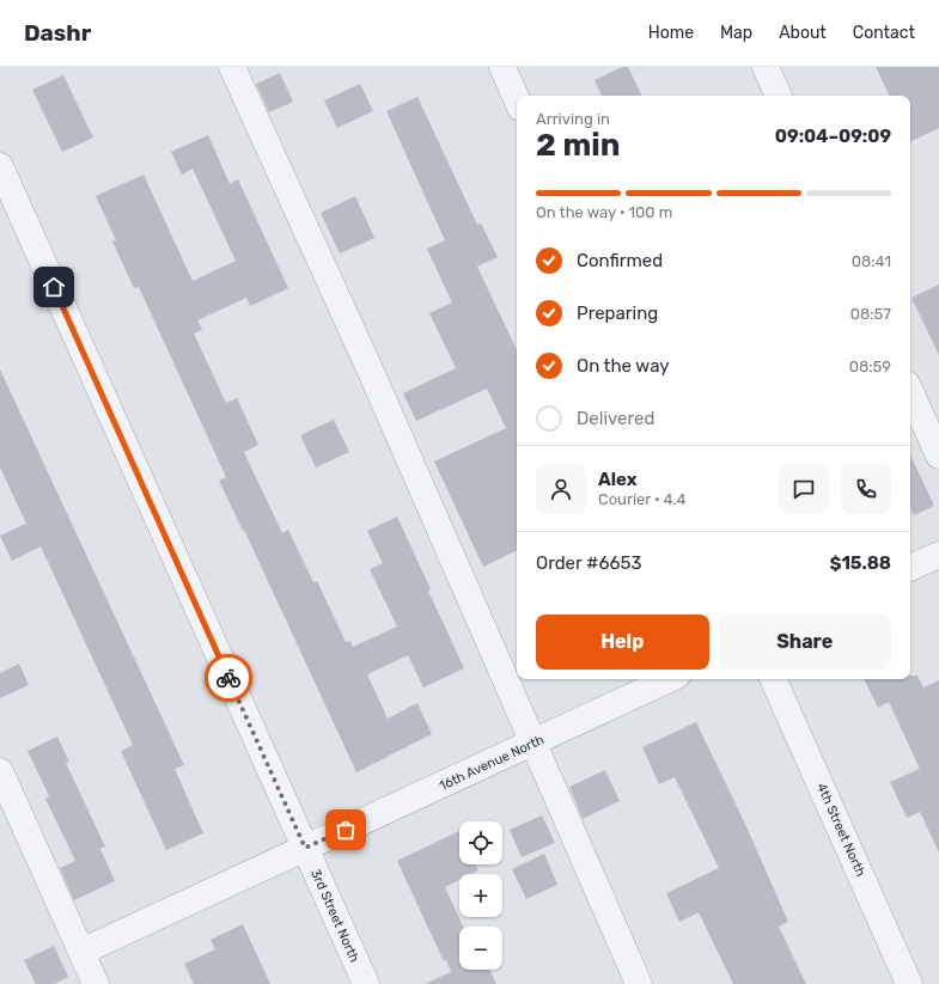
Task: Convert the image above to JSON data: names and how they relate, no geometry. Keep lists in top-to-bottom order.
{
  "streets": {
    "street": ["16th Avenue North", "4th Street North", "3rd Street North"]
  },
  "crossings": [
    ["16th Avenue North", "3rd Street North"]
  ],
  "page": {
    "header": "Dashr",
    "nav": [
      "Home",
      "Map",
      "About",
      "Contact"
    ],
    "heading": ["2 min", "Arriving in", "09:04–09:09"],
    "panel": [
      "Alex",
      "Courier · 4.4",
      "Order #6653",
      "$15.88"
    ],
    "bar": "On the way · 100 m",
    "list": [
      ["Confirmed", "08:41"],
      ["Preparing", "08:57"],
      ["On the way", "08:59"],
      "Delivered"
    ],
    "buttons": ["Help", "Share"],
    "map_buttons": ["+", "−"]
  }
}
